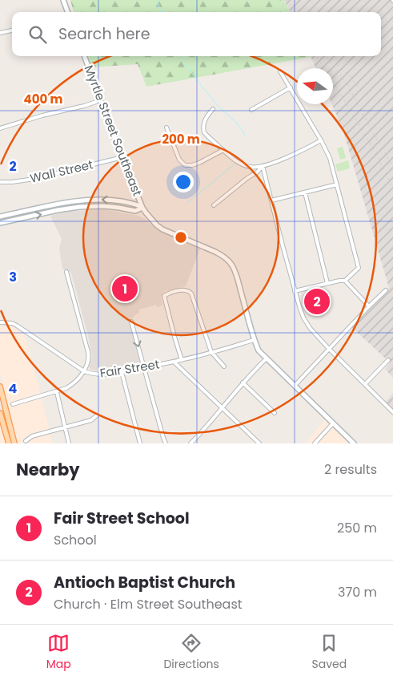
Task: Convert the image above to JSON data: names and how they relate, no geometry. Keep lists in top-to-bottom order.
{
  "streets": {
    "main road": ["Myrtle Street Southeast"],
    "street": ["Wall Street", "Fair Street"]
  },
  "crossings": [
    ["Myrtle Street Southeast", "Wall Street"]
  ],
  "north": "left",
  "page": {
    "search": "Search here",
    "pins": ["1", "2"],
    "heading": ["Nearby", "2 results"],
    "list": [
      {
        "mark": "1",
        "name": "Fair Street School",
        "note": "School",
        "value": "250 m"
      },
      {
        "mark": "2",
        "name": "Antioch Baptist Church",
        "note": "Church · Elm Street Southeast",
        "value": "370 m"
      }
    ],
    "nav": ["Map", "Directions", "Saved"]
  },
  "grid": {
    "rows": ["2", "3", "4"]
  },
  "rings": ["400 m", "200 m"]
}
